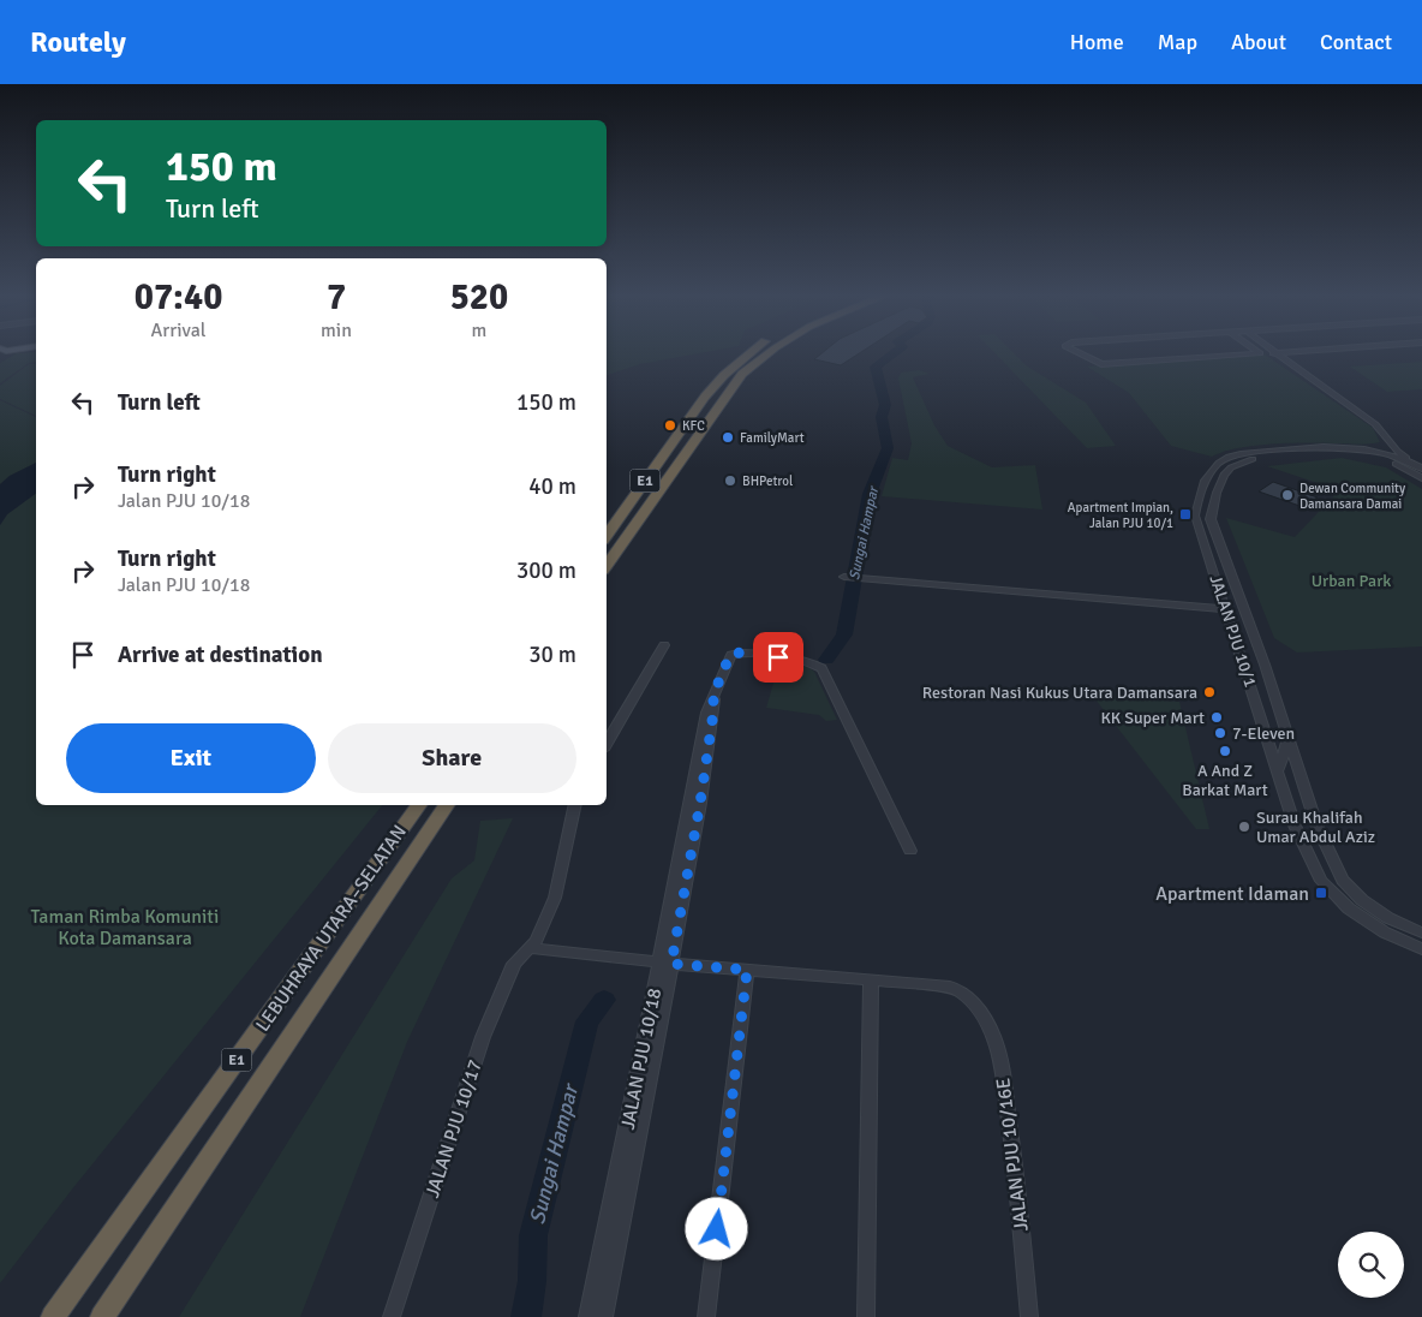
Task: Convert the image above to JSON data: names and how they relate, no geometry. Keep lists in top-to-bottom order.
{
  "streets": {
    "highway": ["E1", "LEBUHRAYA UTARA–SELATAN"],
    "street": [
      "JALAN PJU 10/1",
      "JALAN PJU 10/18",
      "JALAN PJU 10/17",
      "JALAN PJU 10/16E"
    ]
  },
  "water": ["Sungai Hampar"],
  "parks": ["Urban Park", "Taman Rimba Komuniti Kota Damansara"],
  "places": {
    "other": [
      "KFC",
      "FamilyMart",
      "BHPetrol",
      "Dewan Community Damansara Damai",
      "Restoran Nasi Kukus Utara Damansara",
      "KK Super Mart",
      "7-Eleven",
      "A And Z Barkat Mart",
      "Surau Khalifah Umar Abdul Aziz"
    ],
    "transit": ["Apartment Impian, Jalan PJU 10/1", "Apartment Idaman"]
  },
  "page": {
    "header": "Routely",
    "nav": [
      "Home",
      "Map",
      "About",
      "Contact"
    ],
    "turn": ["150 m", "Turn left"],
    "eta": [
      "07:40",
      "Arrival",
      "7",
      "min",
      "520",
      "m"
    ],
    "list": [
      {
        "name": "Turn left",
        "value": "150 m"
      },
      {
        "name": "Turn right",
        "note": "Jalan PJU 10/18",
        "value": "40 m"
      },
      {
        "name": "Turn right",
        "note": "Jalan PJU 10/18",
        "value": "300 m"
      },
      {
        "name": "Arrive at destination",
        "value": "30 m"
      }
    ],
    "buttons": ["Exit", "Share"]
  }
}
